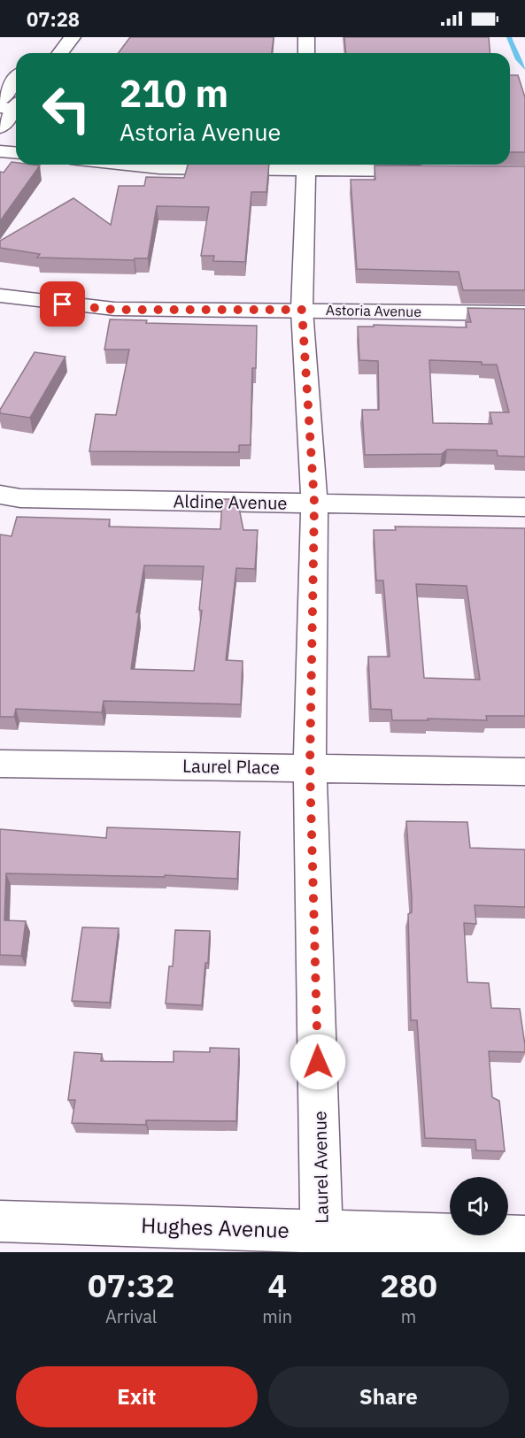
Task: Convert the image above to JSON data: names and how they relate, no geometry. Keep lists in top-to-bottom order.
{
  "streets": {
    "street": [
      "Astoria Avenue",
      "Aldine Avenue",
      "Laurel Place",
      "Laurel Avenue",
      "Hughes Avenue"
    ]
  },
  "crossings": [
    ["Astoria Avenue", "Laurel Avenue"],
    ["Aldine Avenue", "Laurel Avenue"],
    ["Laurel Place", "Laurel Avenue"],
    ["Laurel Avenue", "Hughes Avenue"]
  ],
  "page": {
    "status": "07:28",
    "turn": ["210 m", "Astoria Avenue"],
    "eta": [
      "07:32",
      "Arrival",
      "4",
      "min",
      "280",
      "m"
    ],
    "buttons": ["Exit", "Share"]
  }
}
